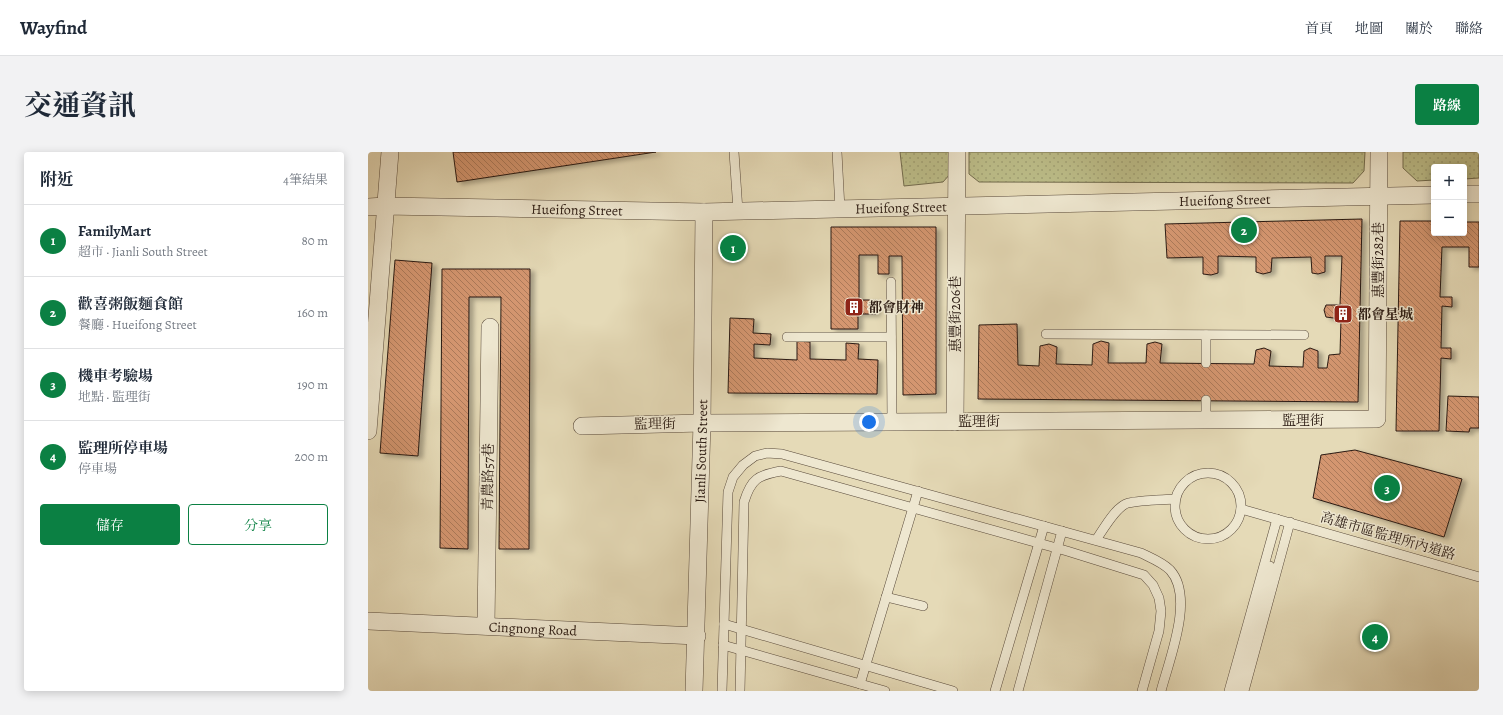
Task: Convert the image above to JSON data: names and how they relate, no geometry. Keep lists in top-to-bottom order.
{
  "streets": {
    "street": [
      "Hueifong Street",
      "惠豐街282巷",
      "惠豐街206巷",
      "監理街",
      "Jianli South Street",
      "青農路57巷",
      "Cingnong Road"
    ],
    "lane": ["高雄市區監理所內道路"]
  },
  "crossings": [
    ["Hueifong Street", "惠豐街282巷"],
    ["Hueifong Street", "惠豐街206巷"],
    ["Hueifong Street", "Jianli South Street"],
    ["惠豐街282巷", "監理街"],
    ["惠豐街206巷", "監理街"],
    ["監理街", "Jianli South Street"],
    ["Jianli South Street", "Cingnong Road"],
    ["青農路57巷", "Cingnong Road"]
  ],
  "places": {
    "building": ["都會財神", "都會星城"]
  },
  "page": {
    "header": "Wayfind",
    "nav": [
      "首頁",
      "地圖",
      "關於",
      "聯絡"
    ],
    "title": "交通資訊",
    "buttons": [
      "路線",
      ["儲存", "分享"]
    ],
    "heading": ["附近", "4筆結果"],
    "map_buttons": ["+", "−"],
    "list": [
      {
        "mark": "1",
        "name": "FamilyMart",
        "note": "超市 · Jianli South Street",
        "value": "80 m"
      },
      {
        "mark": "2",
        "name": "歡喜粥飯麵食館",
        "note": "餐廳 · Hueifong Street",
        "value": "160 m"
      },
      {
        "mark": "3",
        "name": "機車考驗場",
        "note": "地點 · 監理街",
        "value": "190 m"
      },
      {
        "mark": "4",
        "name": "監理所停車場",
        "note": "停車場",
        "value": "200 m"
      }
    ],
    "pins": [
      "2",
      "1",
      "3",
      "4"
    ]
  }
}
